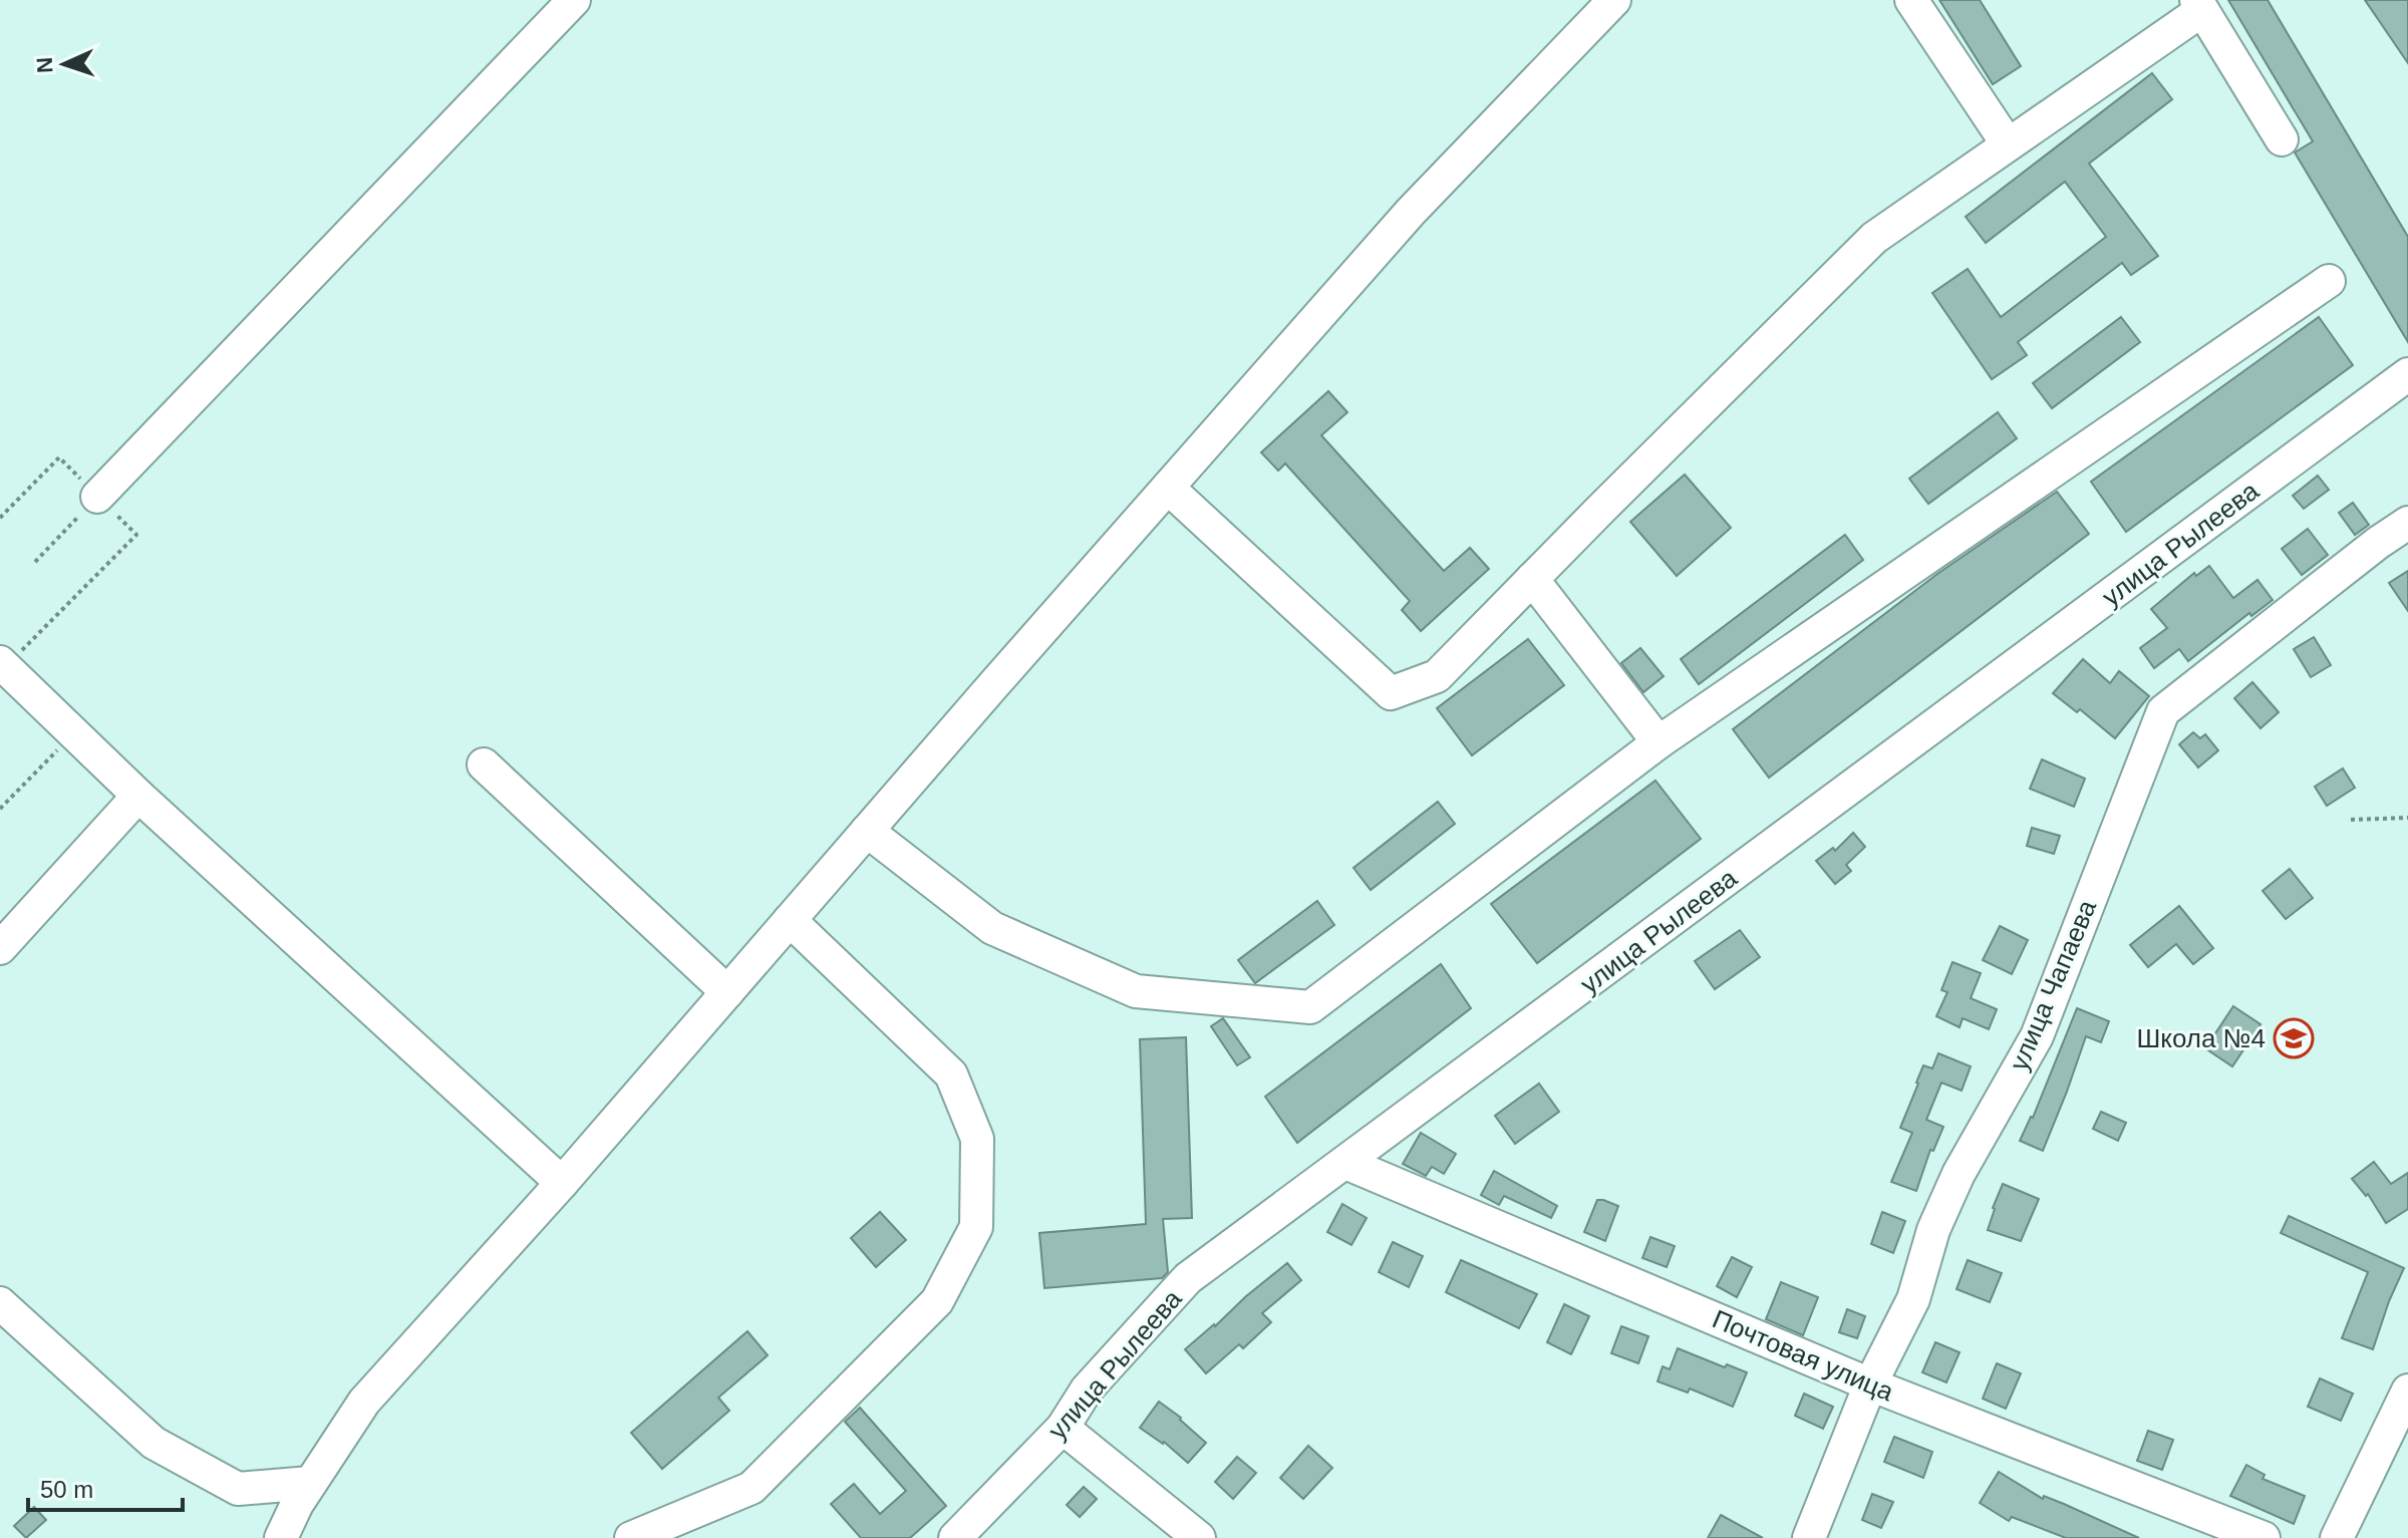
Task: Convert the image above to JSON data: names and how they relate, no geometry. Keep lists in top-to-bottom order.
{
  "streets": {
    "street": ["улица Рылеева", "улица Чапаева", "Почтовая улица"]
  },
  "crossings": [
    ["улица Рылеева", "Почтовая улица"],
    ["улица Чапаева", "Почтовая улица"]
  ],
  "places": {
    "school or university": ["Школа №4"]
  },
  "scale_bar": "50 m",
  "north": "left"
}
